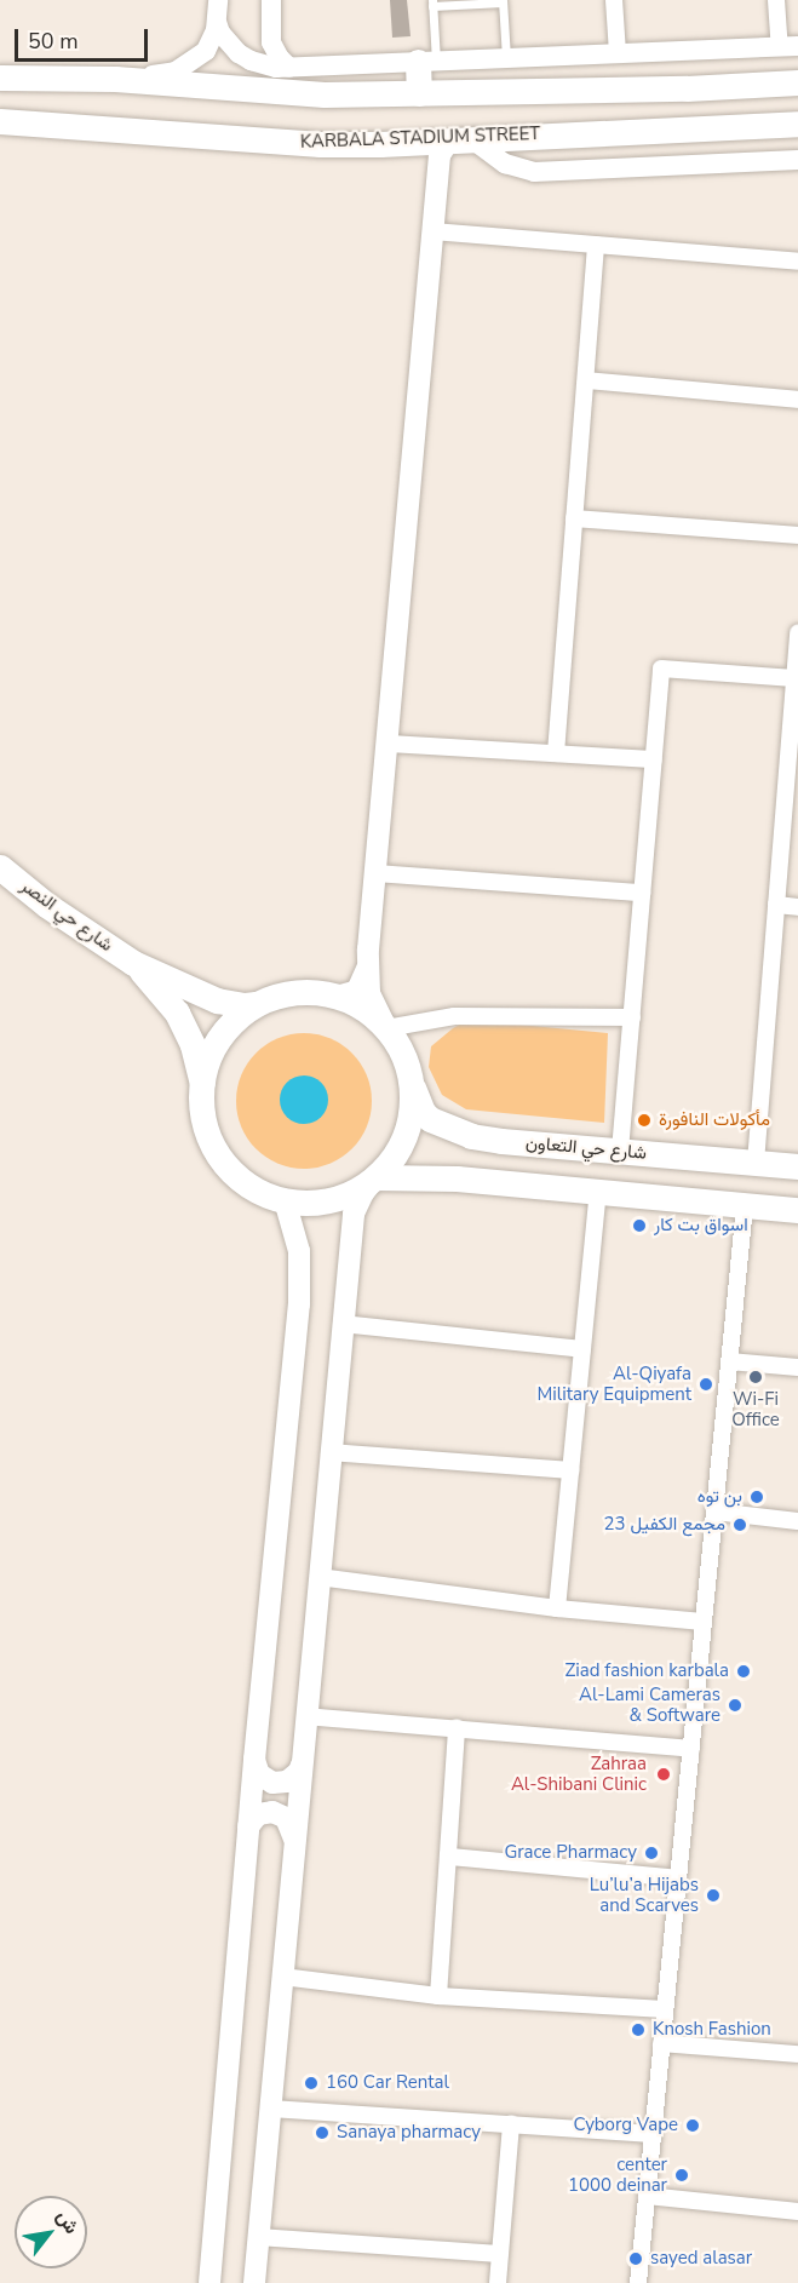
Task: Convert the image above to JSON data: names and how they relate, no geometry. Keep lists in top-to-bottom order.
{
  "streets": {
    "main road": ["KARBALA STADIUM STREET", "شارع حي النصر", "شارع حي التعاون"]
  },
  "places": [
    "مأكولات النافورة",
    "اسواق بت كار",
    "Wi-Fi Office",
    "Al-Qiyafa Military Equipment",
    "بن توه",
    "مجمع الكفيل 23",
    "Ziad fashion karbala",
    "Al-Lami Cameras & Software",
    "Zahraa Al-Shibani Clinic",
    "Grace Pharmacy",
    "Lu’lu’a Hijabs and Scarves",
    "Knosh Fashion",
    "160 Car Rental",
    "Cyborg Vape",
    "Sanaya pharmacy",
    "center 1000 deinar",
    "sayed alasar"
  ],
  "scale_bar": "50 m",
  "north": "top right"
}
